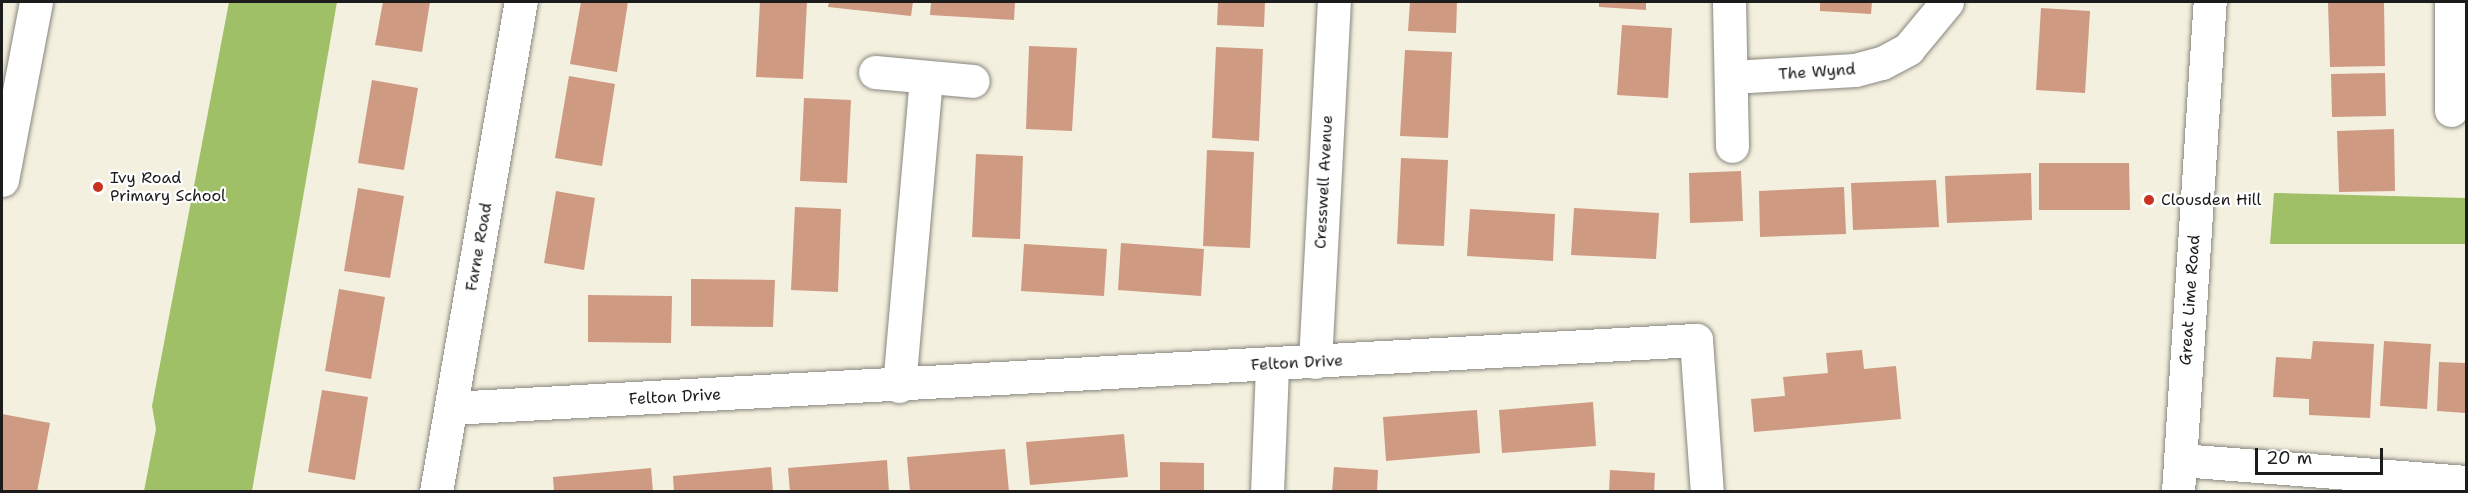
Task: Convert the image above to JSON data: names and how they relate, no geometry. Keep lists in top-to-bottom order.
{
  "streets": {
    "street": [
      "The Wynd",
      "Cresswell Avenue",
      "Farne Road",
      "Great Lime Road",
      "Felton Drive"
    ]
  },
  "crossings": [
    ["Cresswell Avenue", "Felton Drive"],
    ["Farne Road", "Felton Drive"]
  ],
  "places": ["Ivy Road Primary School", "Clousden Hill"],
  "scale_bar": "20 m"
}
